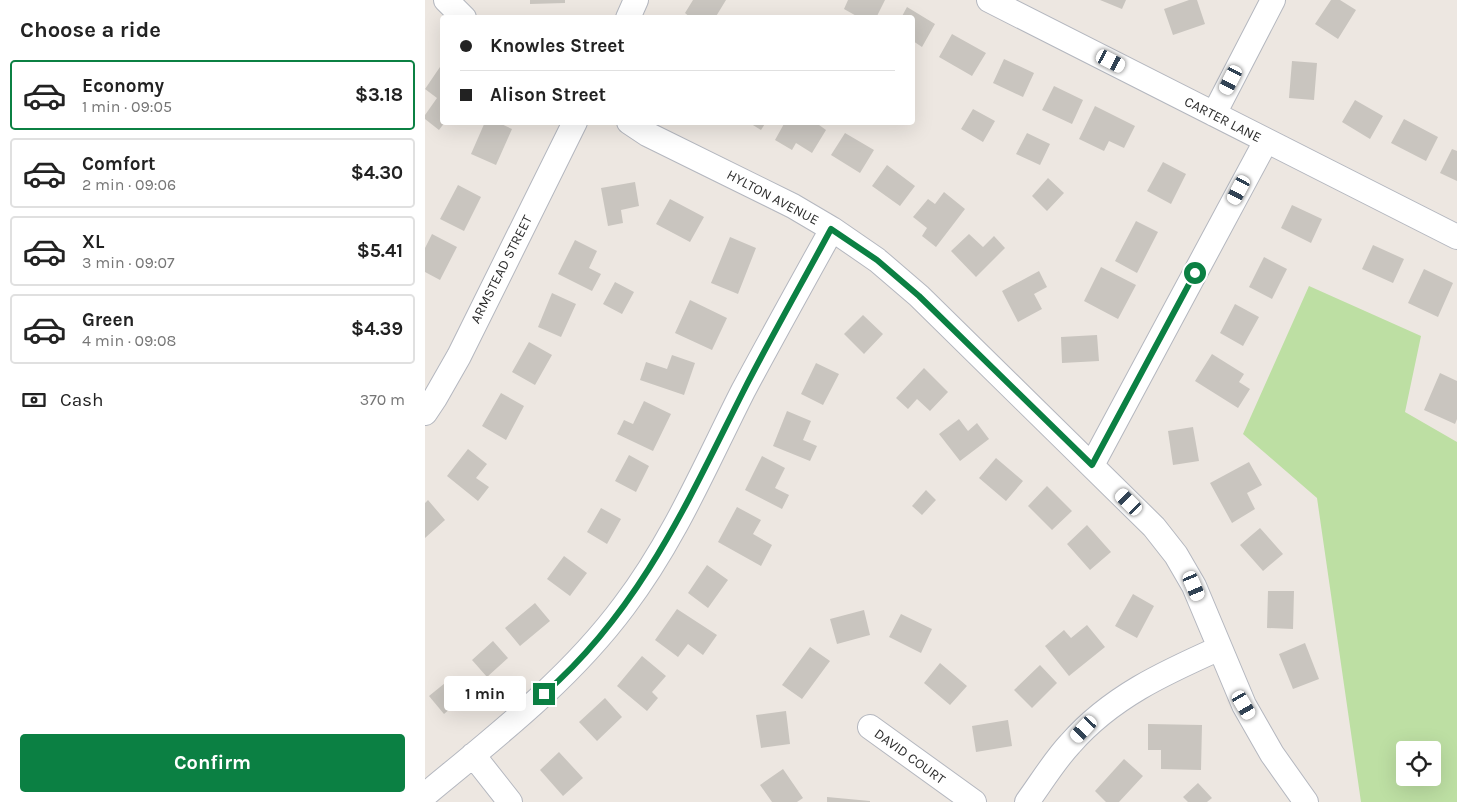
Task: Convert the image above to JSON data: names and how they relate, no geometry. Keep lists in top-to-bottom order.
{
  "streets": {
    "street": [
      "CARTER LANE",
      "HYLTON AVENUE",
      "ARMSTEAD STREET",
      "DAVID COURT"
    ]
  },
  "page": {
    "heading": "Choose a ride",
    "banner": ["Knowles Street", "Alison Street"],
    "list": [
      {
        "name": "Economy",
        "note": "1 min · 09:05",
        "value": "$3.18"
      },
      {
        "name": "Comfort",
        "note": "2 min · 09:06",
        "value": "$4.30"
      },
      {
        "name": "XL",
        "note": "3 min · 09:07",
        "value": "$5.41"
      },
      {
        "name": "Green",
        "note": "4 min · 09:08",
        "value": "$4.39"
      }
    ],
    "pay": ["Cash", "370 m"],
    "bubble": "1 min",
    "buttons": "Confirm"
  }
}
